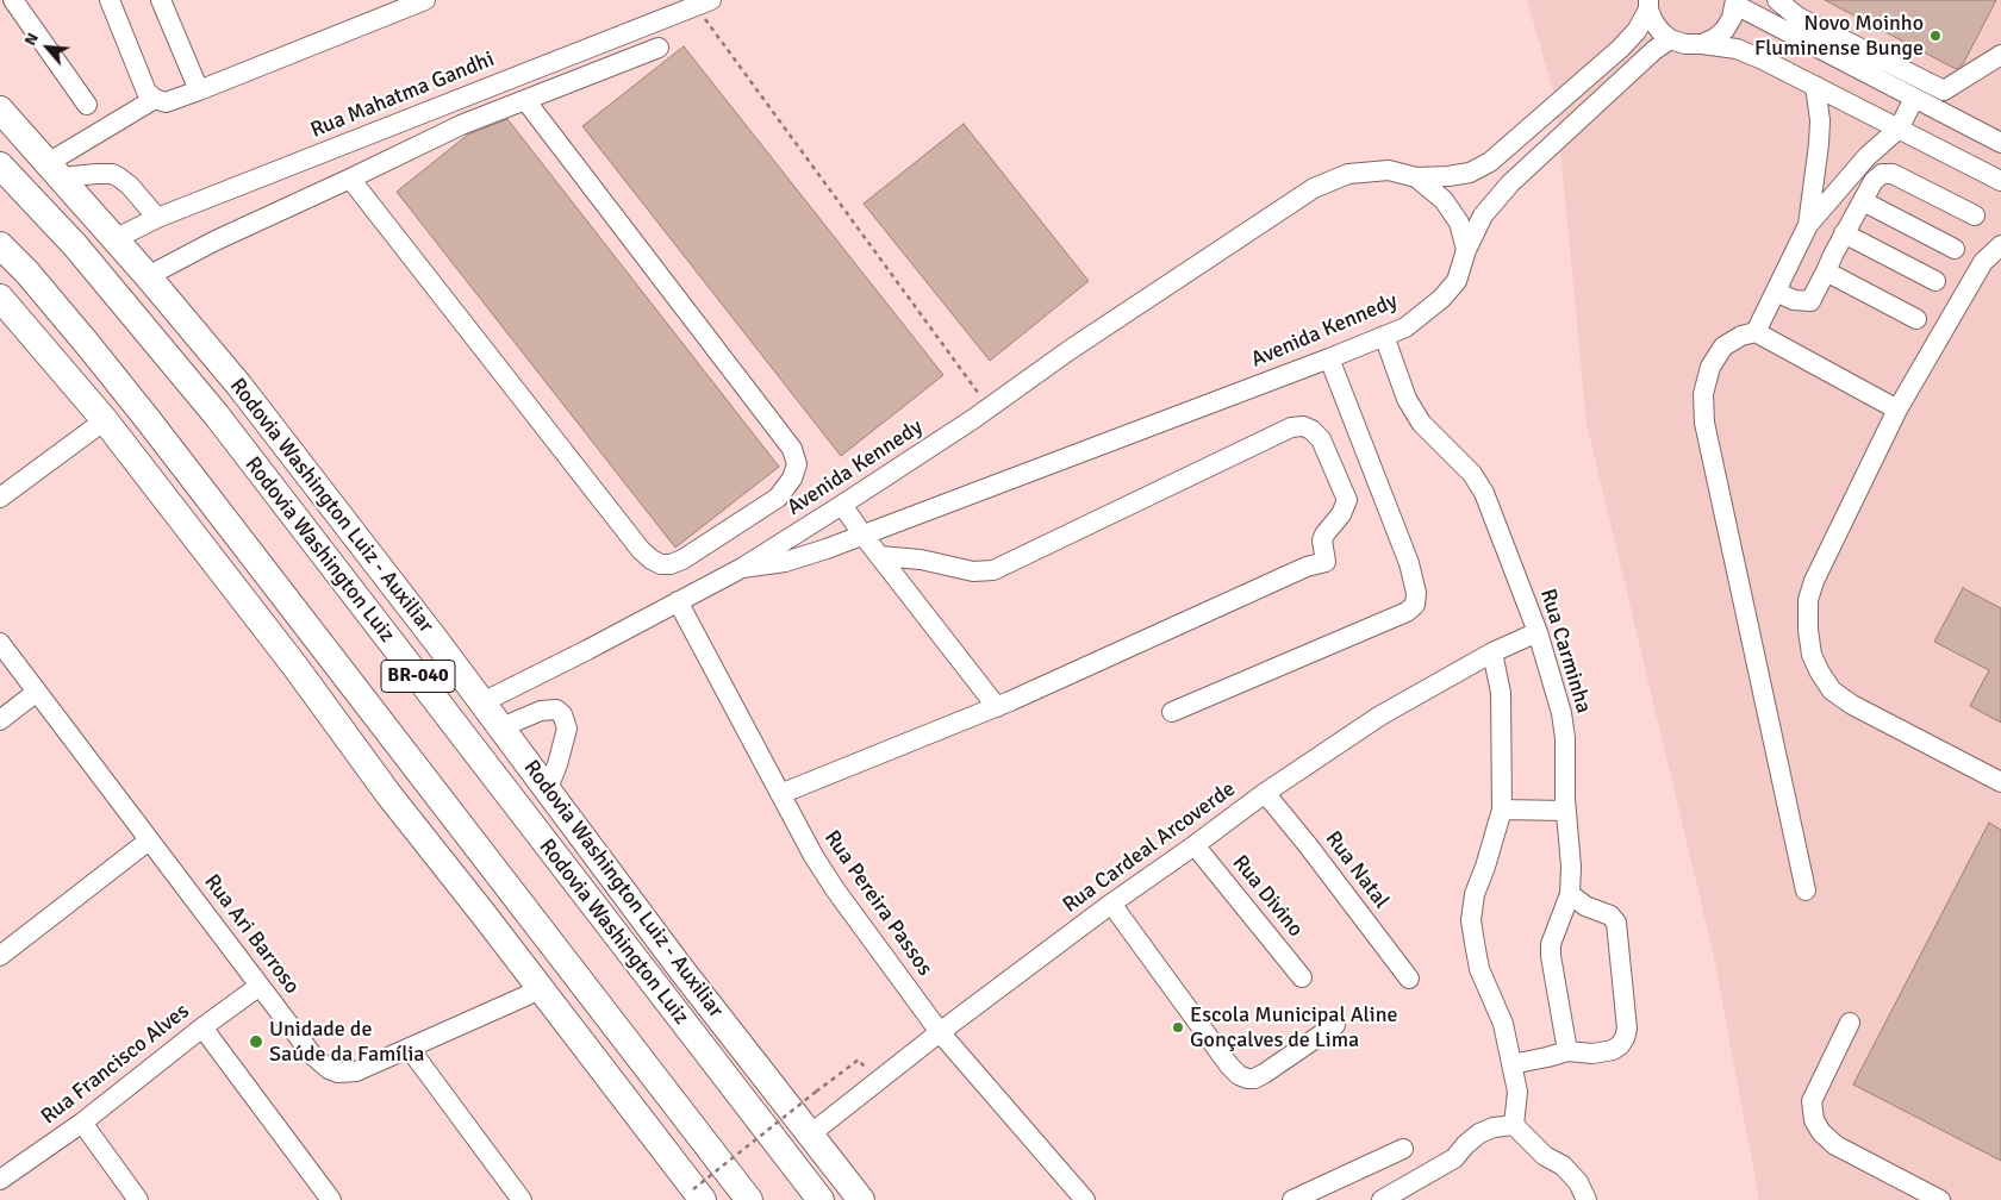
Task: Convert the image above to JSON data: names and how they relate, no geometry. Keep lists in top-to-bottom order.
{
  "streets": {
    "highway": ["Rodovia Washington Luiz - Auxiliar", "Rodovia Washington Luiz", "BR-040"],
    "street": [
      "Rua Mahatma Gandhi",
      "Avenida Kennedy",
      "Rua Carminha",
      "Rua Cardeal Arcoverde",
      "Rua Natal",
      "Rua Divino",
      "Rua Pereira Passos",
      "Rua Ari Barroso",
      "Rua Francisco Alves"
    ]
  },
  "crossings": [
    ["Rua Mahatma Gandhi", "Rodovia Washington Luiz - Auxiliar"],
    ["Avenida Kennedy", "Rodovia Washington Luiz - Auxiliar"],
    ["Avenida Kennedy", "Rua Carminha"],
    ["Avenida Kennedy", "Rua Pereira Passos"],
    ["Rodovia Washington Luiz - Auxiliar", "Rua Cardeal Arcoverde"],
    ["Rua Carminha", "Rua Cardeal Arcoverde"],
    ["Rua Cardeal Arcoverde", "Rua Natal"],
    ["Rua Cardeal Arcoverde", "Rua Divino"],
    ["Rua Cardeal Arcoverde", "Rua Pereira Passos"],
    ["Rua Ari Barroso", "Rua Francisco Alves"]
  ],
  "places": ["Novo Moinho Fluminense Bunge", "Escola Municipal Aline Gonçalves de Lima", "Unidade de Saúde da Família"],
  "north": "top left"
}
